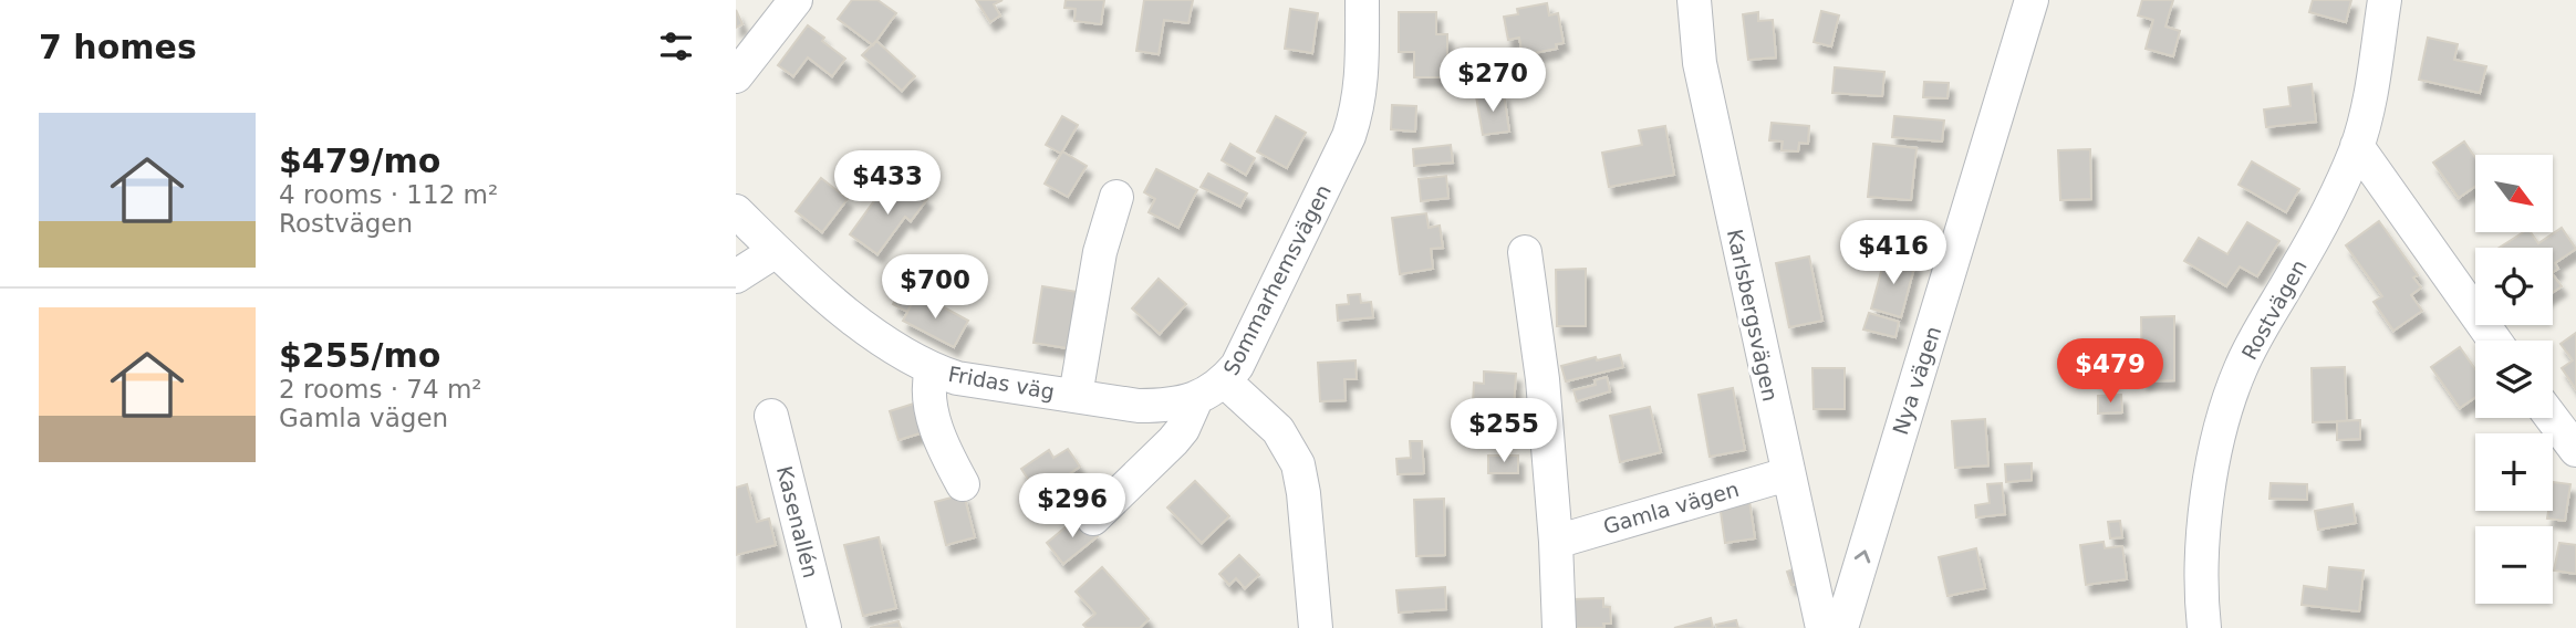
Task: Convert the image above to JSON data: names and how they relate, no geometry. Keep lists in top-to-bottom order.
{
  "streets": {
    "street": [
      "Sommarhemsvägen",
      "Rostvägen",
      "Karlsbergsvägen",
      "Nya vägen",
      "Fridas väg",
      "Gamla vägen",
      "Kasenallén"
    ]
  },
  "crossings": [
    ["Sommarhemsvägen", "Fridas väg"],
    ["Karlsbergsvägen", "Gamla vägen"]
  ],
  "one_way": ["Nya vägen"],
  "north": "bottom right",
  "page": {
    "heading": "7 homes",
    "price": [
      "$270",
      "$433",
      "$416",
      "$700",
      "$479",
      "$255",
      "$296"
    ],
    "list": [
      {
        "name": "$479/mo",
        "note": "4 rooms · 112 m² · Rostvägen"
      },
      {
        "name": "$255/mo",
        "note": "2 rooms · 74 m² · Gamla vägen"
      }
    ],
    "map_buttons": ["+", "−"]
  }
}
